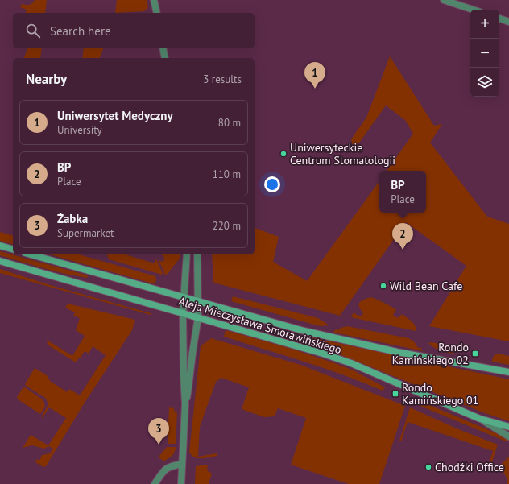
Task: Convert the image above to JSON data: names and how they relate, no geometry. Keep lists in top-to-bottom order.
{
  "streets": {
    "main road": ["Aleja Mieczysława Smorawińskiego"]
  },
  "places": {
    "other": ["Uniwersyteckie Centrum Stomatologii", "Wild Bean Cafe", "Chodźki Office"],
    "transit": ["Rondo Kamińskiego 02", "Rondo Kamińskiego 01"]
  },
  "page": {
    "map_buttons": ["+", "−"],
    "search": "Search here",
    "heading": ["Nearby", "3 results"],
    "pins": ["1", "2", "3"],
    "list": [
      {
        "mark": "1",
        "name": "Uniwersytet Medyczny",
        "note": "University",
        "value": "80 m"
      },
      {
        "mark": "2",
        "name": "BP",
        "note": "Place",
        "value": "110 m"
      },
      {
        "mark": "3",
        "name": "Żabka",
        "note": "Supermarket",
        "value": "220 m"
      }
    ],
    "popup": ["BP", "Place"]
  }
}
